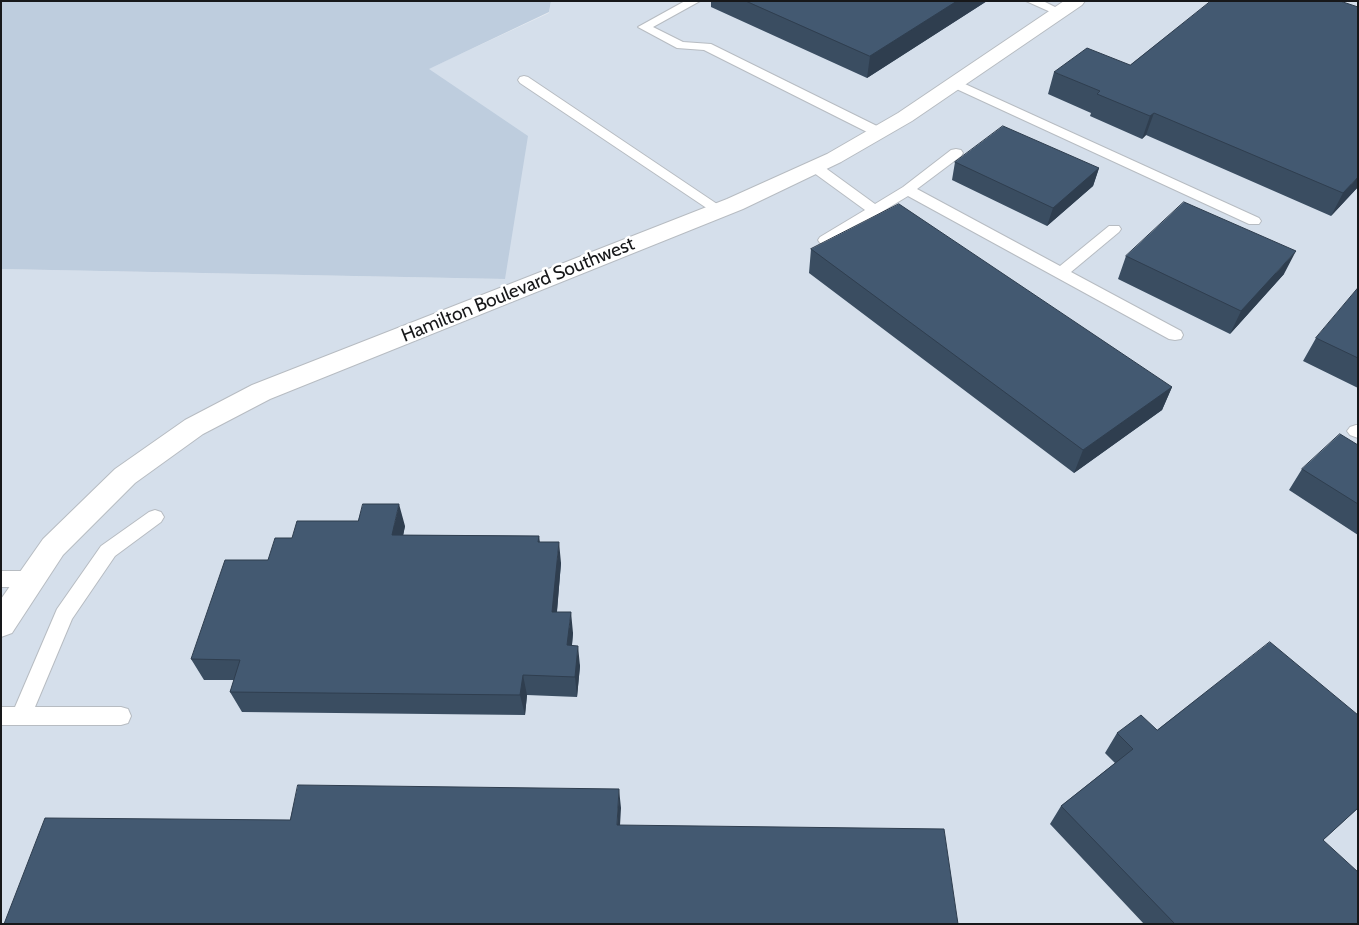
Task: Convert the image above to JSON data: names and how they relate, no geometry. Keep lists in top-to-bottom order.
{
  "streets": {
    "street": ["Hamilton Boulevard Southwest"]
  }
}
